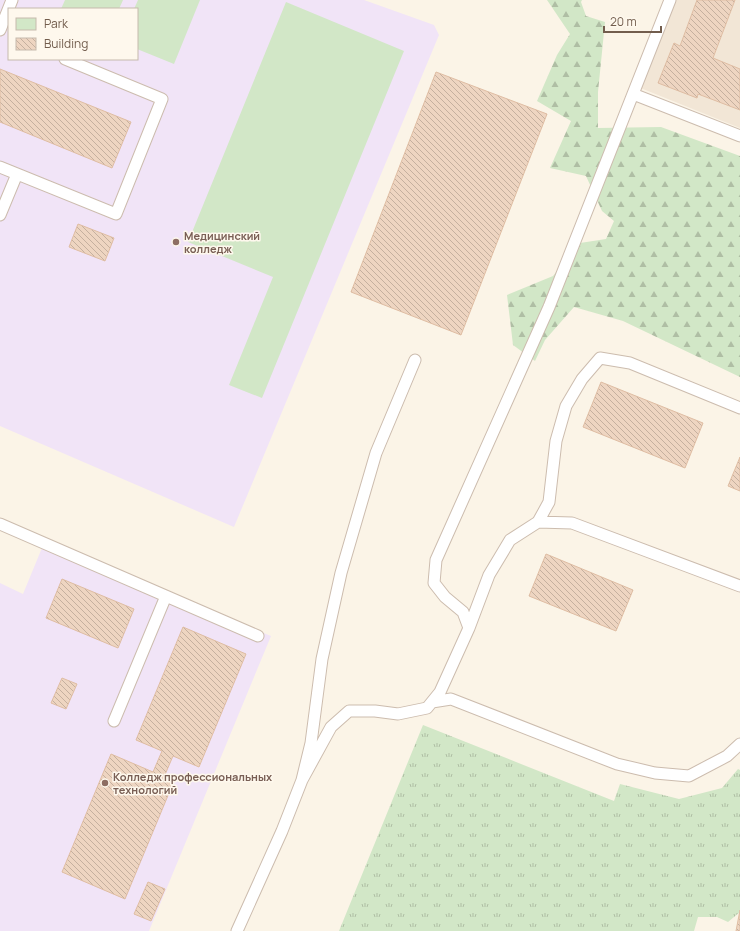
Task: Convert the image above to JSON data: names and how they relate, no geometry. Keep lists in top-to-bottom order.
{
  "places": ["Медицинский колледж", "Колледж профессиональных технологий"],
  "legend": ["Park", "Building"],
  "scale_bar": "20 m"
}
